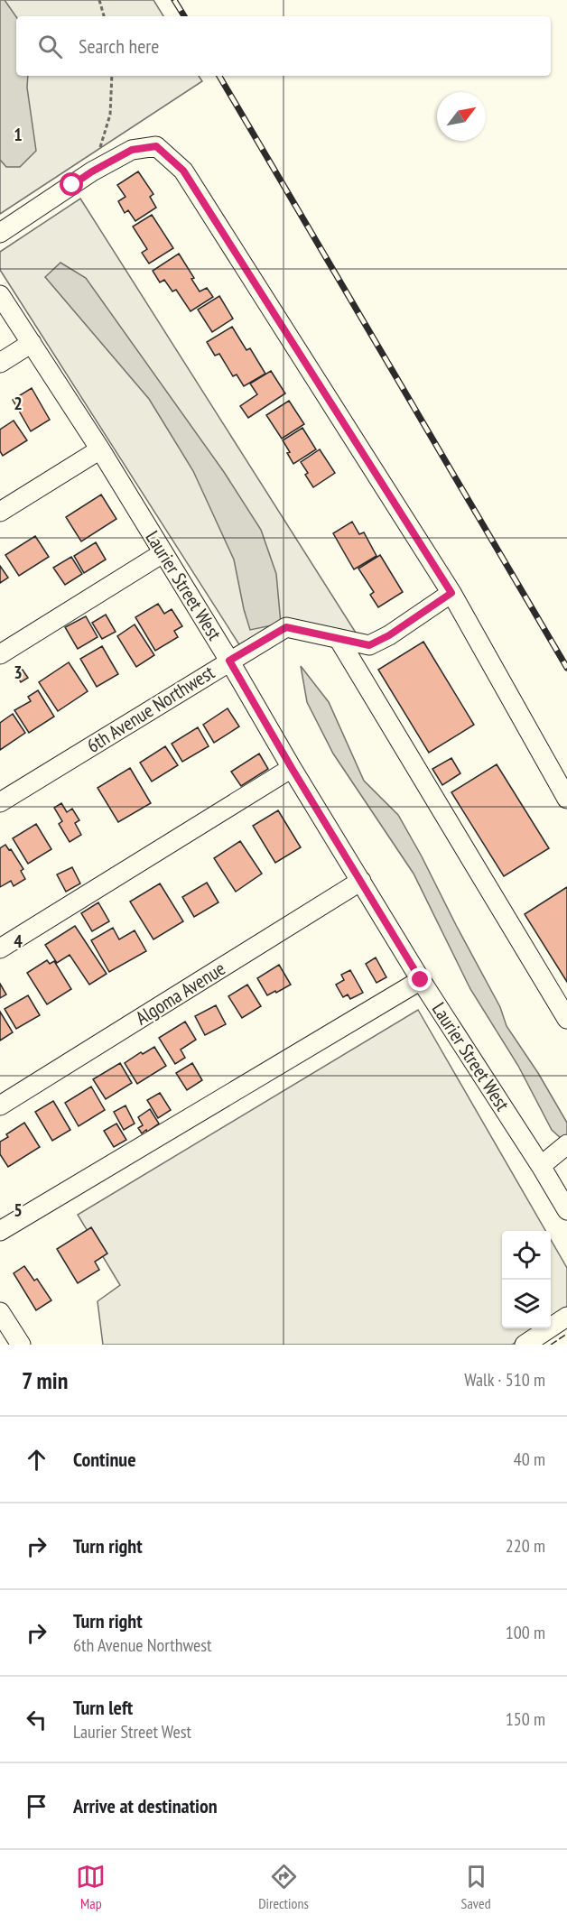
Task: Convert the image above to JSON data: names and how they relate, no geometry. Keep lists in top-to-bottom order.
{
  "streets": {
    "street": ["Laurier Street West", "6th Avenue Northwest", "Algoma Avenue"]
  },
  "crossings": [
    ["Laurier Street West", "6th Avenue Northwest"],
    ["Laurier Street West", "Algoma Avenue"]
  ],
  "north": "top right",
  "page": {
    "search": "Search here",
    "heading": ["7 min", "Walk · 510 m"],
    "list": [
      ["Continue", "40 m"],
      ["Turn right", "220 m"],
      ["Turn right", "6th Avenue Northwest", "100 m"],
      ["Turn left", "Laurier Street West", "150 m"],
      "Arrive at destination"
    ],
    "nav": ["Map", "Directions", "Saved"]
  },
  "grid": {
    "rows": [
      "1",
      "2",
      "3",
      "4",
      "5"
    ]
  }
}
